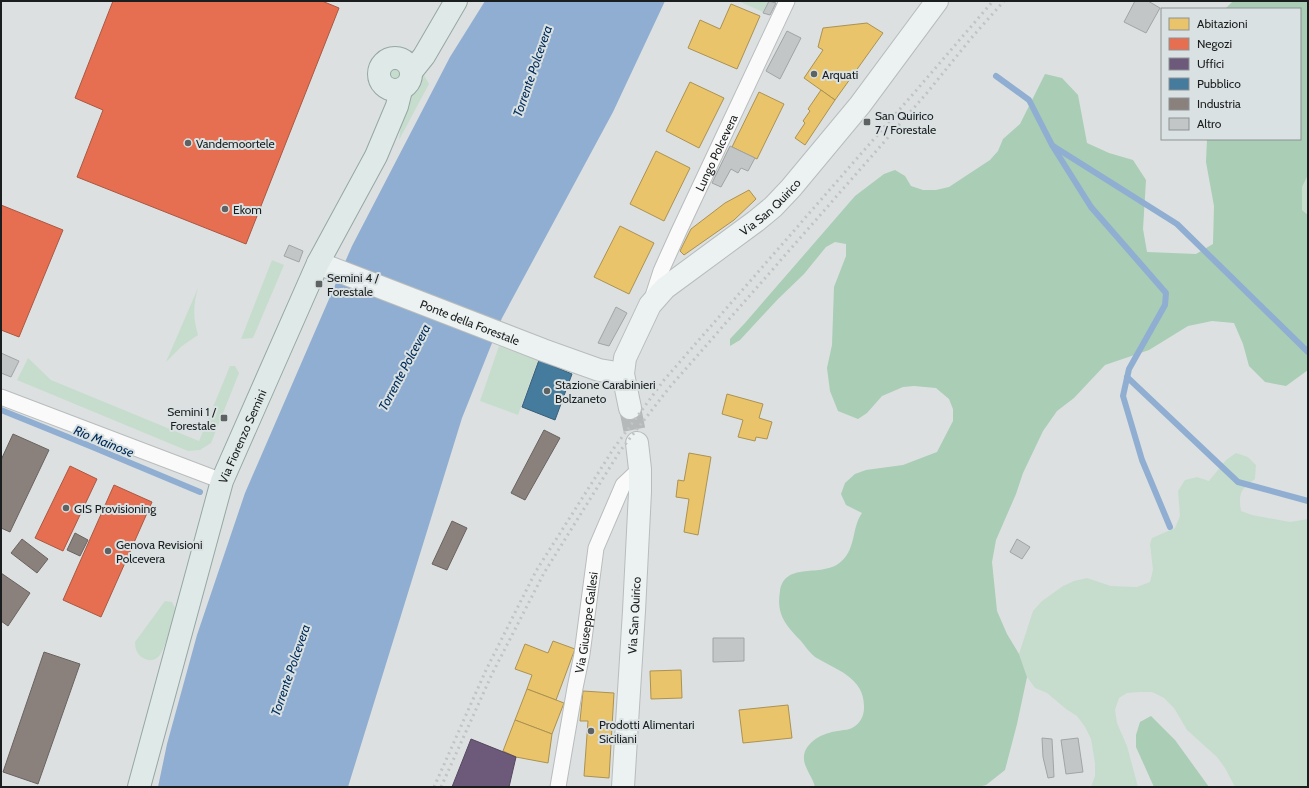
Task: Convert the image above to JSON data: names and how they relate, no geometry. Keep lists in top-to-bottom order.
{
  "streets": {
    "main road": ["Via San Quirico", "Ponte della Forestale", "Via Fiorenzo Semini"],
    "street": ["Lungo Polcevera", "Via Giuseppe Gallesi"]
  },
  "crossings": [
    ["Lungo Polcevera", "Via San Quirico"],
    ["Via San Quirico", "Ponte della Forestale"],
    ["Via San Quirico", "Via Giuseppe Gallesi"],
    ["Ponte della Forestale", "Via Fiorenzo Semini"]
  ],
  "water": ["Torrente Polcevera", "Rio Mainose"],
  "places": {
    "other": [
      "Arquati",
      "Vandemoortele",
      "Ekom",
      "Stazione Carabinieri Bolzaneto",
      "GIS Provisioning",
      "Genova Revisioni Polcevera",
      "Prodotti Alimentari Siciliani"
    ],
    "transit": ["San Quirico 7 / Forestale", "Semini 4 / Forestale", "Semini 1 / Forestale"]
  },
  "legend": [
    "Abitazioni",
    "Negozi",
    "Uffici",
    "Pubblico",
    "Industria",
    "Altro"
  ]
}
